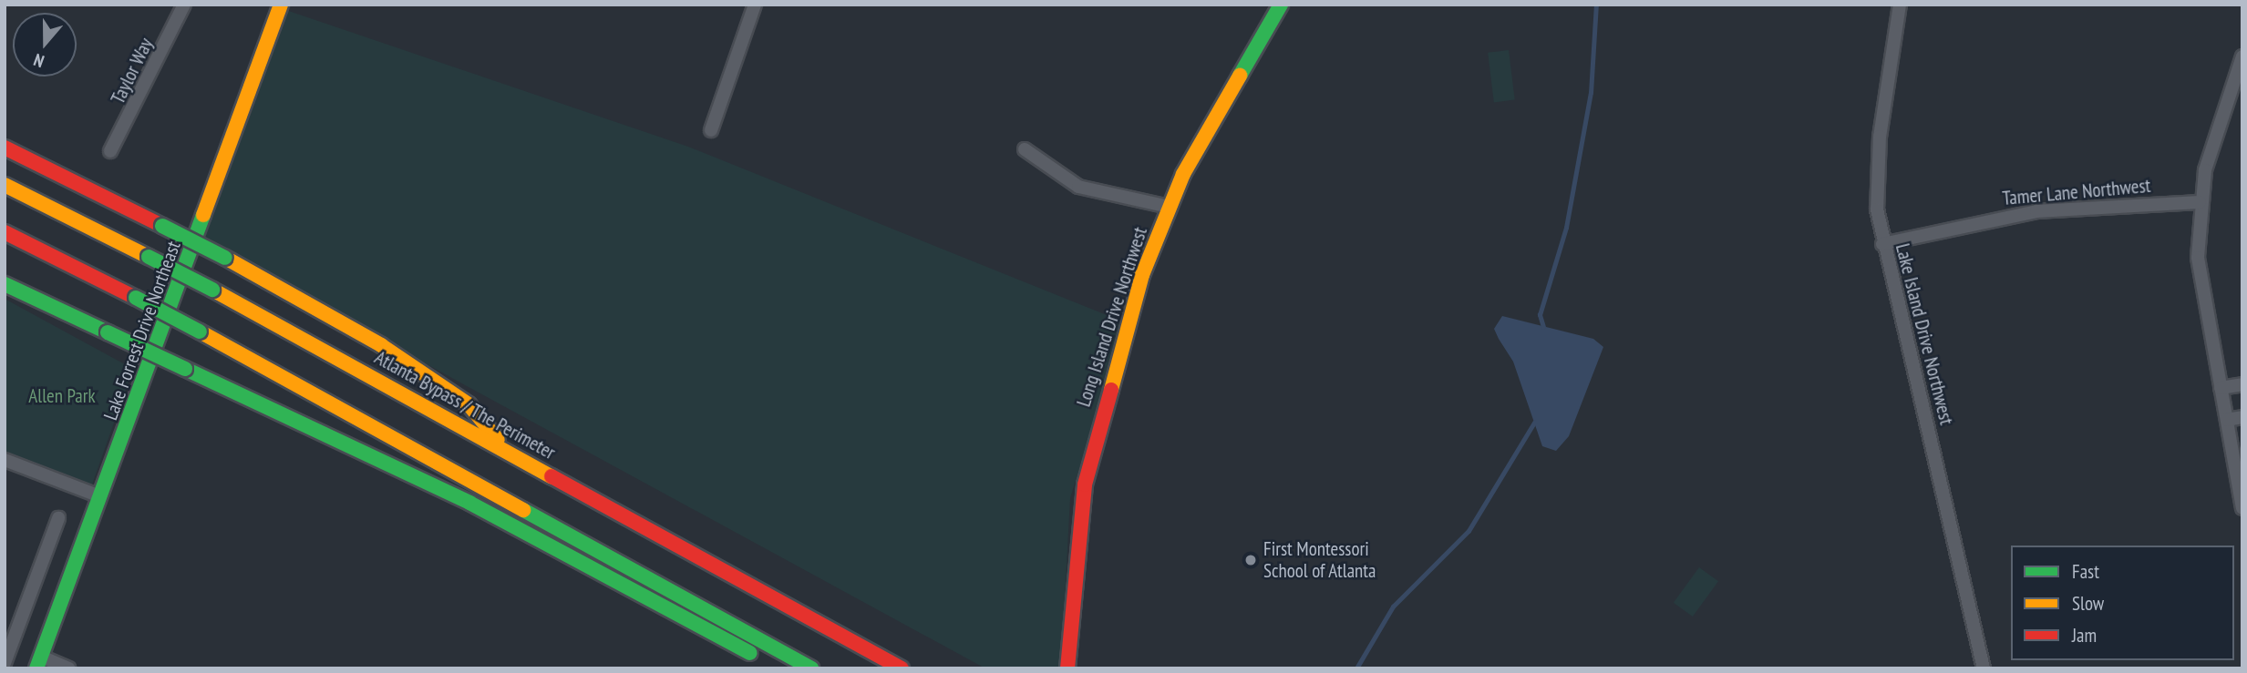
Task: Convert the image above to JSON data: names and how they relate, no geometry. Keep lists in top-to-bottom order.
{
  "streets": {
    "main road": ["Long Island Drive Northwest", "Lake Forrest Drive Northeast", "Atlanta Bypass / The Perimeter"],
    "street": ["Taylor Way", "Tamer Lane Northwest", "Lake Island Drive Northwest"]
  },
  "crossings": [
    ["Tamer Lane Northwest", "Lake Island Drive Northwest"]
  ],
  "parks": ["Allen Park"],
  "places": ["First Montessori School of Atlanta"],
  "legend": ["Fast", "Slow", "Jam"],
  "north": "bottom"
}
